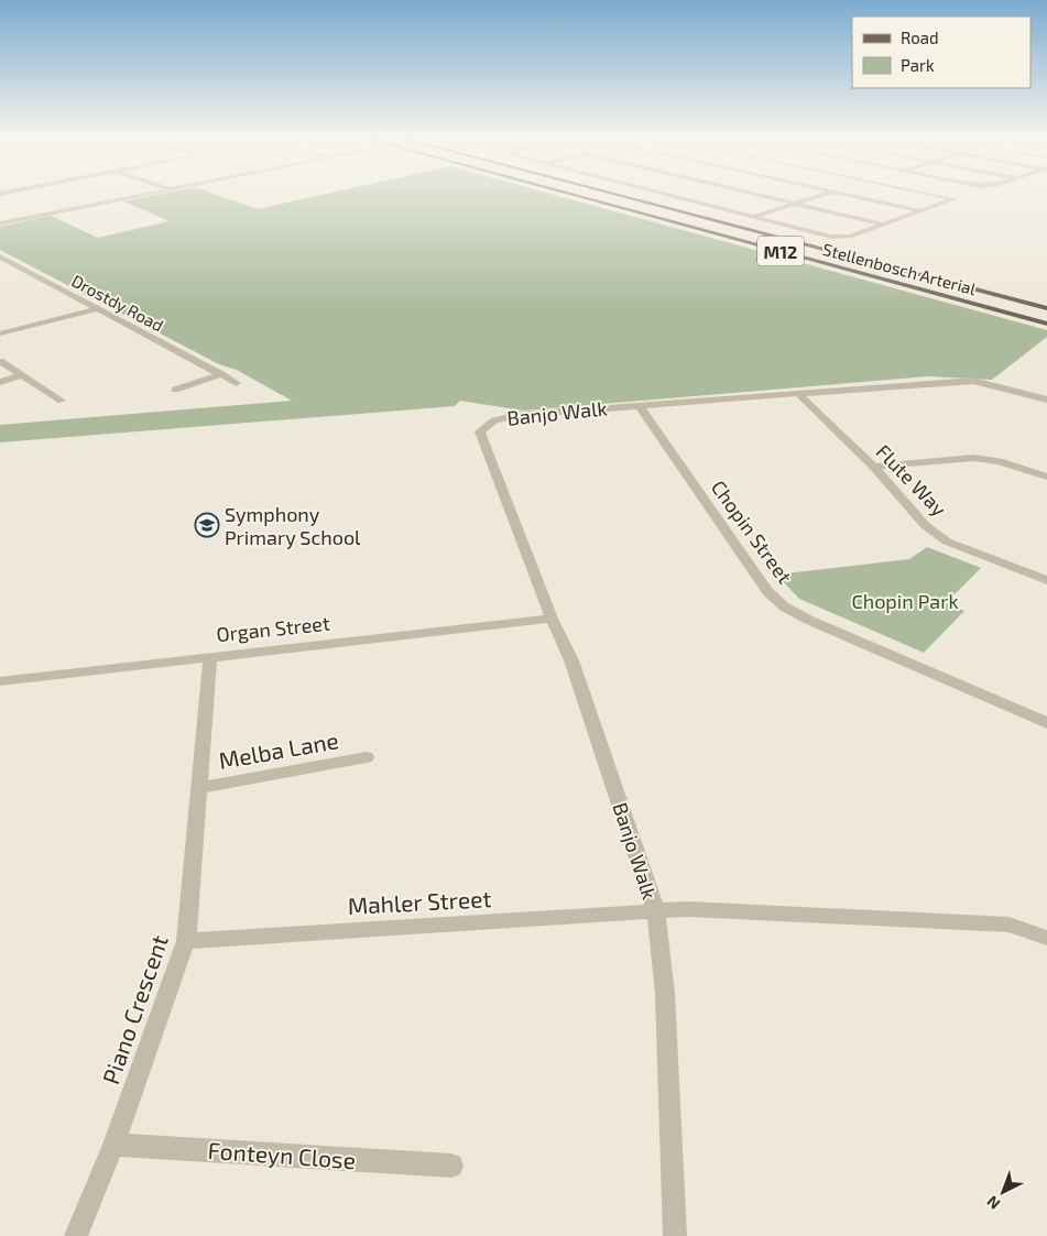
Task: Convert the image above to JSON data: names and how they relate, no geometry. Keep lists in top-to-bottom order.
{
  "streets": {
    "main road": ["M12", "Stellenbosch Arterial"],
    "street": [
      "Drostdy Road",
      "Banjo Walk",
      "Flute Way",
      "Chopin Street",
      "Organ Street",
      "Melba Lane",
      "Mahler Street",
      "Piano Crescent",
      "Fonteyn Close"
    ]
  },
  "crossings": [
    ["Banjo Walk", "Flute Way"],
    ["Banjo Walk", "Chopin Street"],
    ["Banjo Walk", "Organ Street"],
    ["Banjo Walk", "Mahler Street"],
    ["Organ Street", "Piano Crescent"],
    ["Melba Lane", "Piano Crescent"],
    ["Mahler Street", "Piano Crescent"],
    ["Piano Crescent", "Fonteyn Close"]
  ],
  "parks": ["Chopin Park"],
  "places": {
    "school or university": ["Symphony Primary School"]
  },
  "legend": ["Road", "Park"],
  "north": "bottom left"
}
